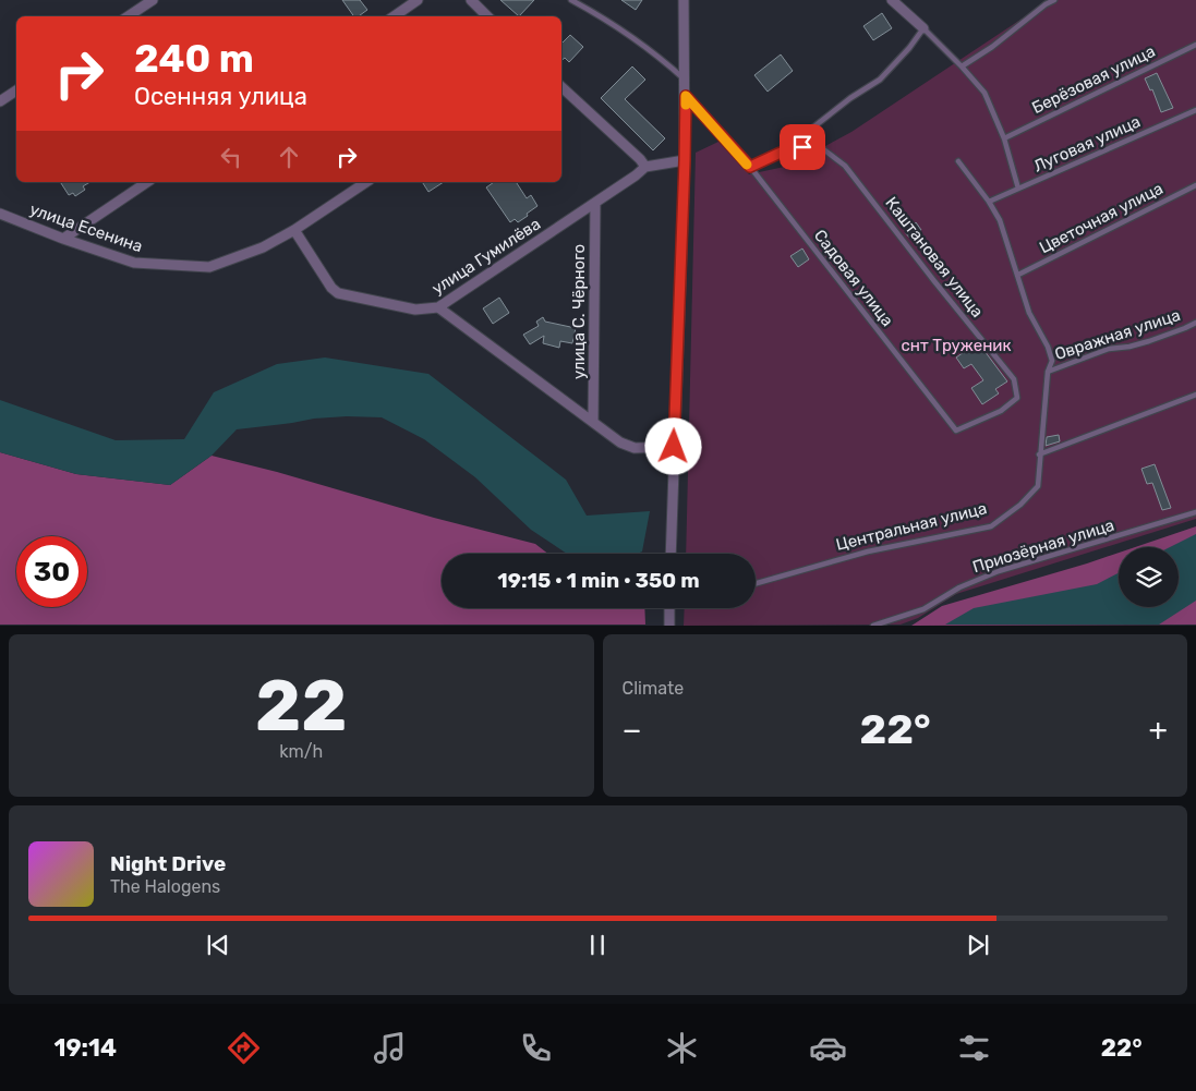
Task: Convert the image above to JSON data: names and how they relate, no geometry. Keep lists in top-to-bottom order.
{
  "streets": {
    "street": ["улица Есенина", "улица Гумилёва", "улица С. Чёрного"],
    "lane": [
      "Берёзовая улица",
      "Луговая улица",
      "Цветочная улица",
      "Каштановая улица",
      "Садовая улица",
      "Овражная улица",
      "Центральная улица",
      "Приозёрная улица"
    ]
  },
  "crossings": [
    ["Луговая улица", "Центральная улица"],
    ["Цветочная улица", "Центральная улица"],
    ["улица Есенина", "улица Гумилёва"],
    ["улица Гумилёва", "улица С. Чёрного"],
    ["Каштановая улица", "Садовая улица"],
    ["Овражная улица", "Центральная улица"]
  ],
  "parks": ["снт Труженик"],
  "page": {
    "turn": ["240 m", "Осенняя улица"],
    "limit": "30",
    "trip": "19:15 · 1 min · 350 m",
    "tile": [
      ["22", "km/h"],
      "Climate"
    ],
    "heat": ["−", "22°", "+"],
    "song": ["Night Drive", "The Halogens"],
    "tabs": ["19:14", "22°"]
  }
}
